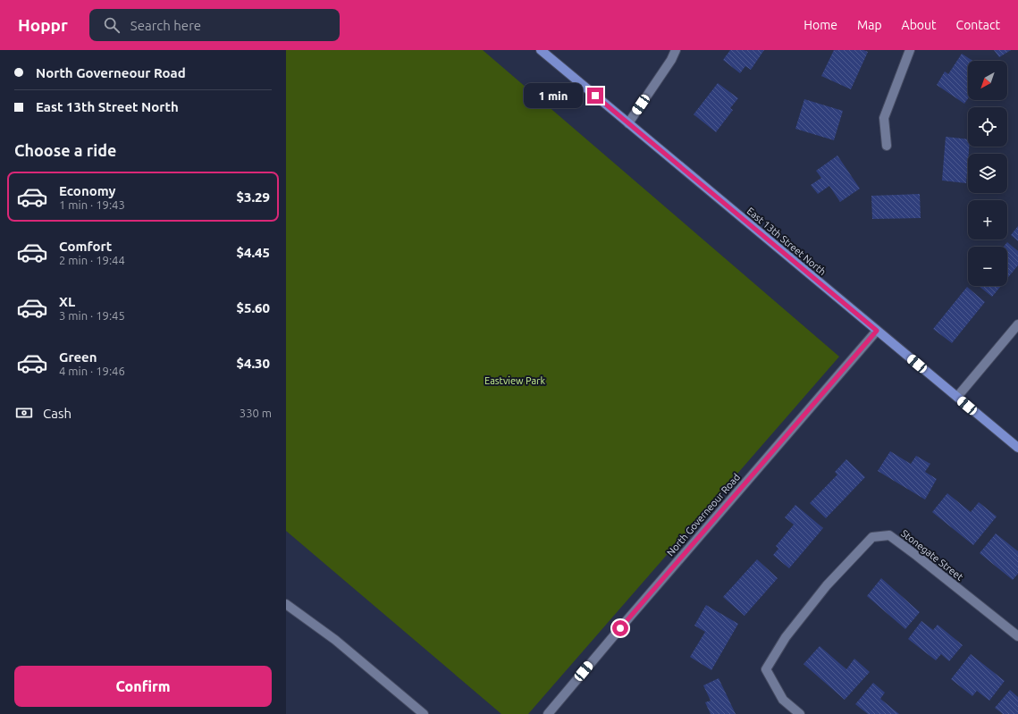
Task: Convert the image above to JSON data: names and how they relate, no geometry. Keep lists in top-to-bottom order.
{
  "streets": {
    "main road": ["East 13th Street North"],
    "street": ["North Governeour Road", "Stonegate Street"]
  },
  "crossings": [
    ["East 13th Street North", "North Governeour Road"]
  ],
  "parks": ["Eastview Park"],
  "north": "bottom left",
  "page": {
    "header": "Hoppr",
    "search": "Search here",
    "nav": [
      "Home",
      "Map",
      "About",
      "Contact"
    ],
    "banner": ["North Governeour Road", "East 13th Street North"],
    "map_buttons": ["+", "−"],
    "bubble": "1 min",
    "heading": "Choose a ride",
    "list": [
      {
        "name": "Economy",
        "note": "1 min · 19:43",
        "value": "$3.29"
      },
      {
        "name": "Comfort",
        "note": "2 min · 19:44",
        "value": "$4.45"
      },
      {
        "name": "XL",
        "note": "3 min · 19:45",
        "value": "$5.60"
      },
      {
        "name": "Green",
        "note": "4 min · 19:46",
        "value": "$4.30"
      }
    ],
    "pay": ["Cash", "330 m"],
    "buttons": "Confirm"
  }
}
